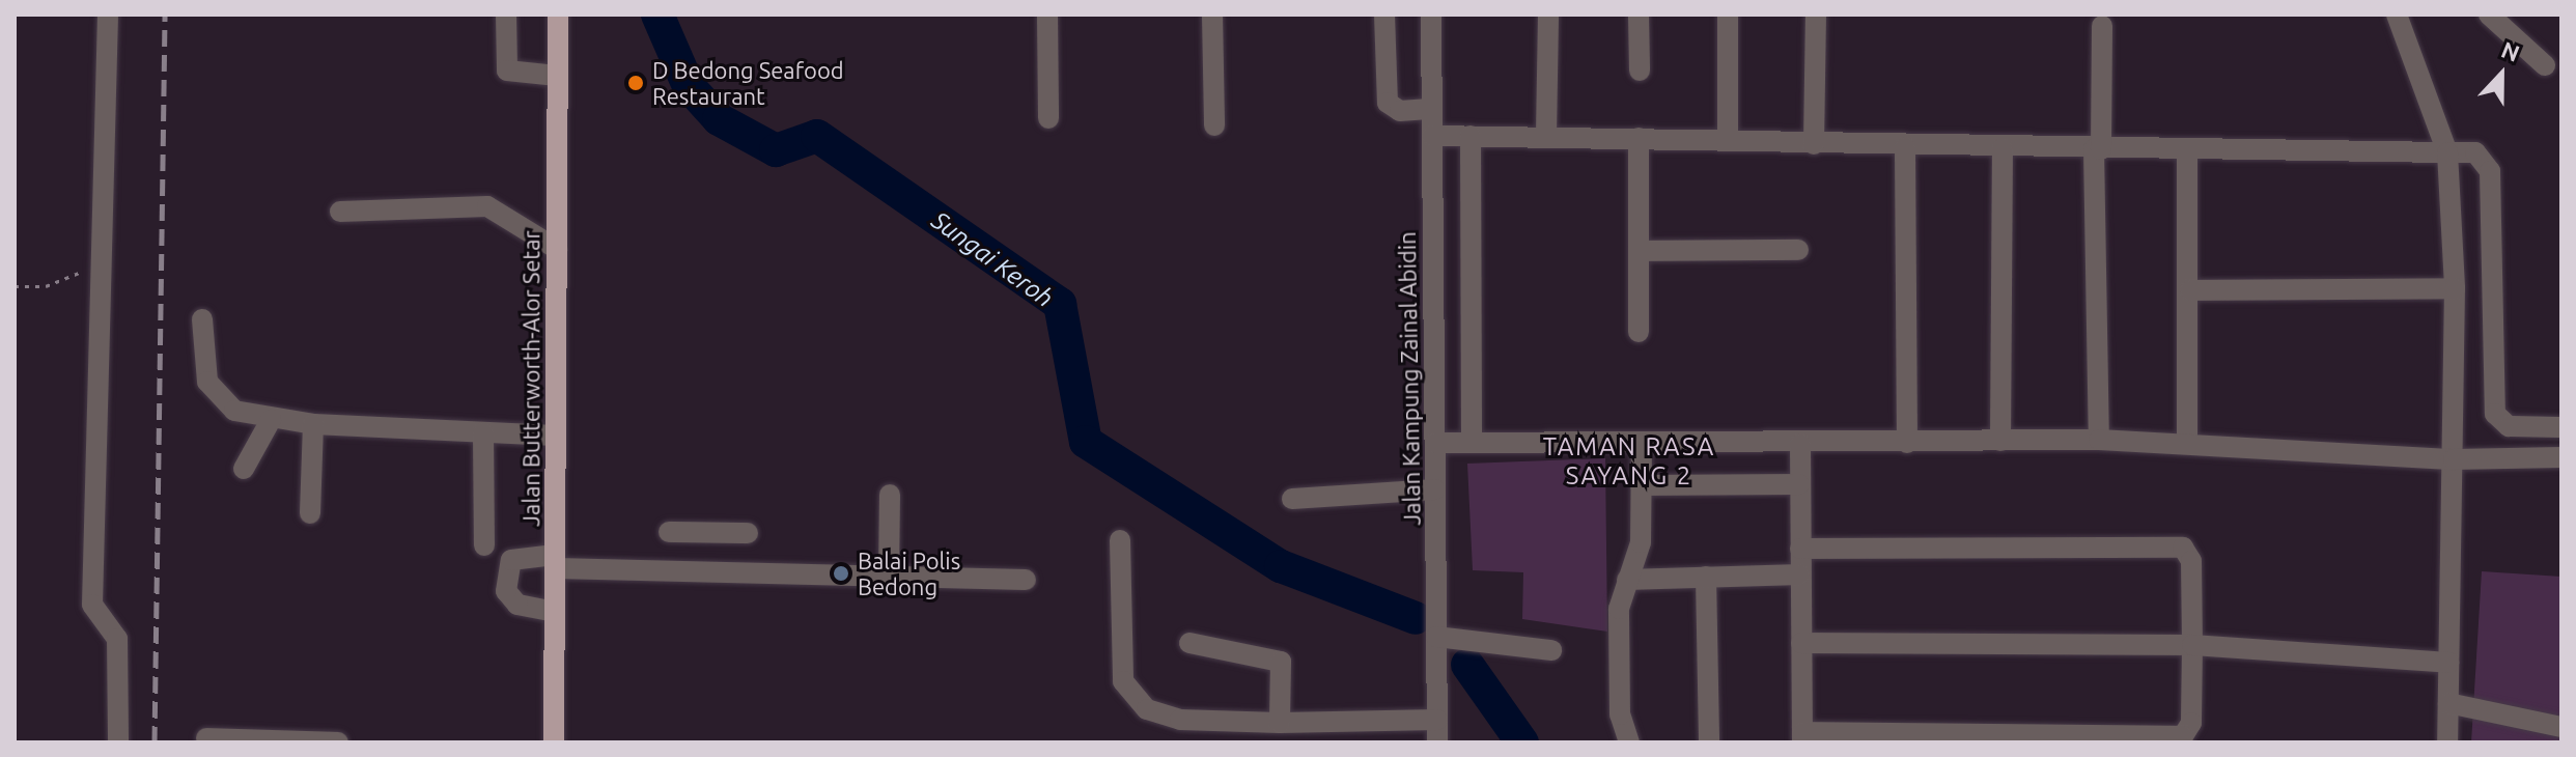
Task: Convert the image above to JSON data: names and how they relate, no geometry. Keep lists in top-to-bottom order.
{
  "streets": {
    "main road": ["Jalan Butterworth-Alor Setar"],
    "street": ["Jalan Kampung Zainal Abidin"]
  },
  "districts": ["TAMAN RASA SAYANG 2"],
  "water": ["Sungai Keroh"],
  "places": ["D Bedong Seafood Restaurant", "Balai Polis Bedong"],
  "north": "top"
}
